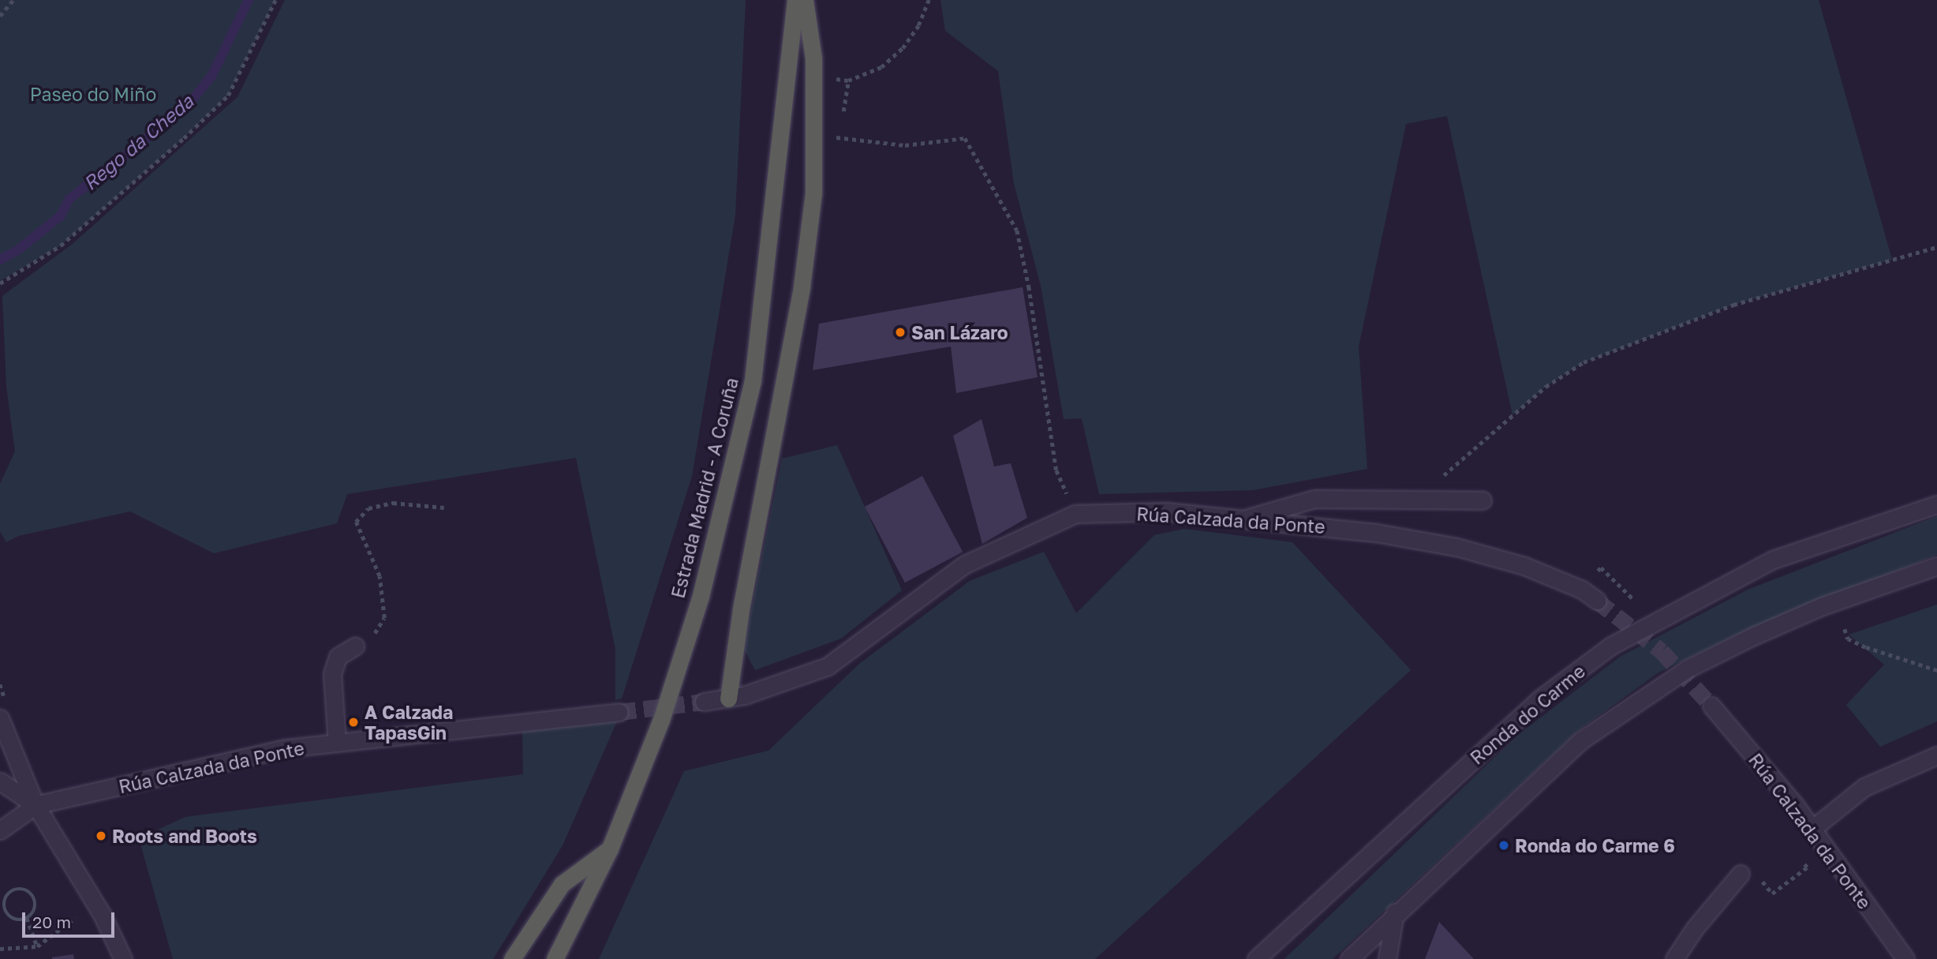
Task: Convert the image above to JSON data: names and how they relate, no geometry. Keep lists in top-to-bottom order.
{
  "streets": {
    "highway": ["Estrada Madrid - A Coruña"],
    "street": ["Rúa Calzada da Ponte", "Ronda do Carme"]
  },
  "water": ["Rego da Cheda"],
  "parks": ["Paseo do Miño"],
  "places": [
    "San Lázaro",
    "A Calzada TapasGin",
    "Roots and Boots",
    "Ronda do Carme 6"
  ],
  "scale_bar": "20 m"
}
